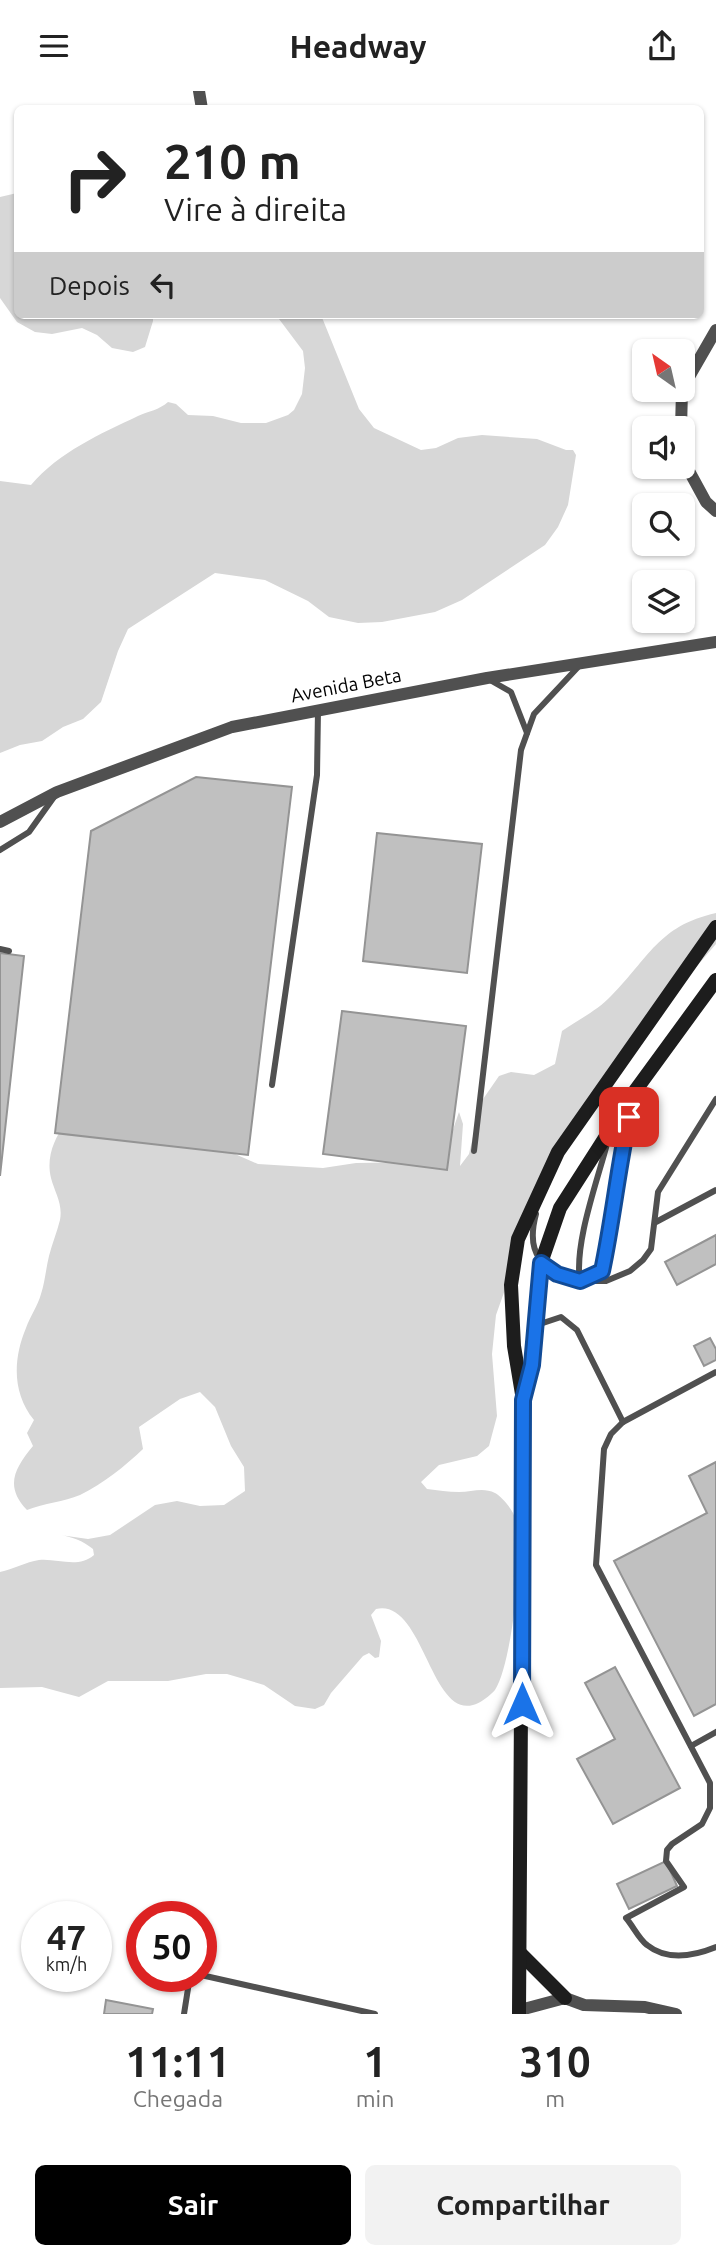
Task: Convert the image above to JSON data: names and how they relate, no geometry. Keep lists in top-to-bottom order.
{
  "streets": {
    "street": ["Avenida Beta"]
  },
  "north": "top left",
  "page": {
    "header": "Headway",
    "turn": ["210 m", "Vire à direita"],
    "then": "Depois",
    "speed": "47 km/h",
    "limit": "50",
    "eta": [
      "11:11",
      "Chegada",
      "1",
      "min",
      "310",
      "m"
    ],
    "buttons": ["Sair", "Compartilhar"]
  }
}
